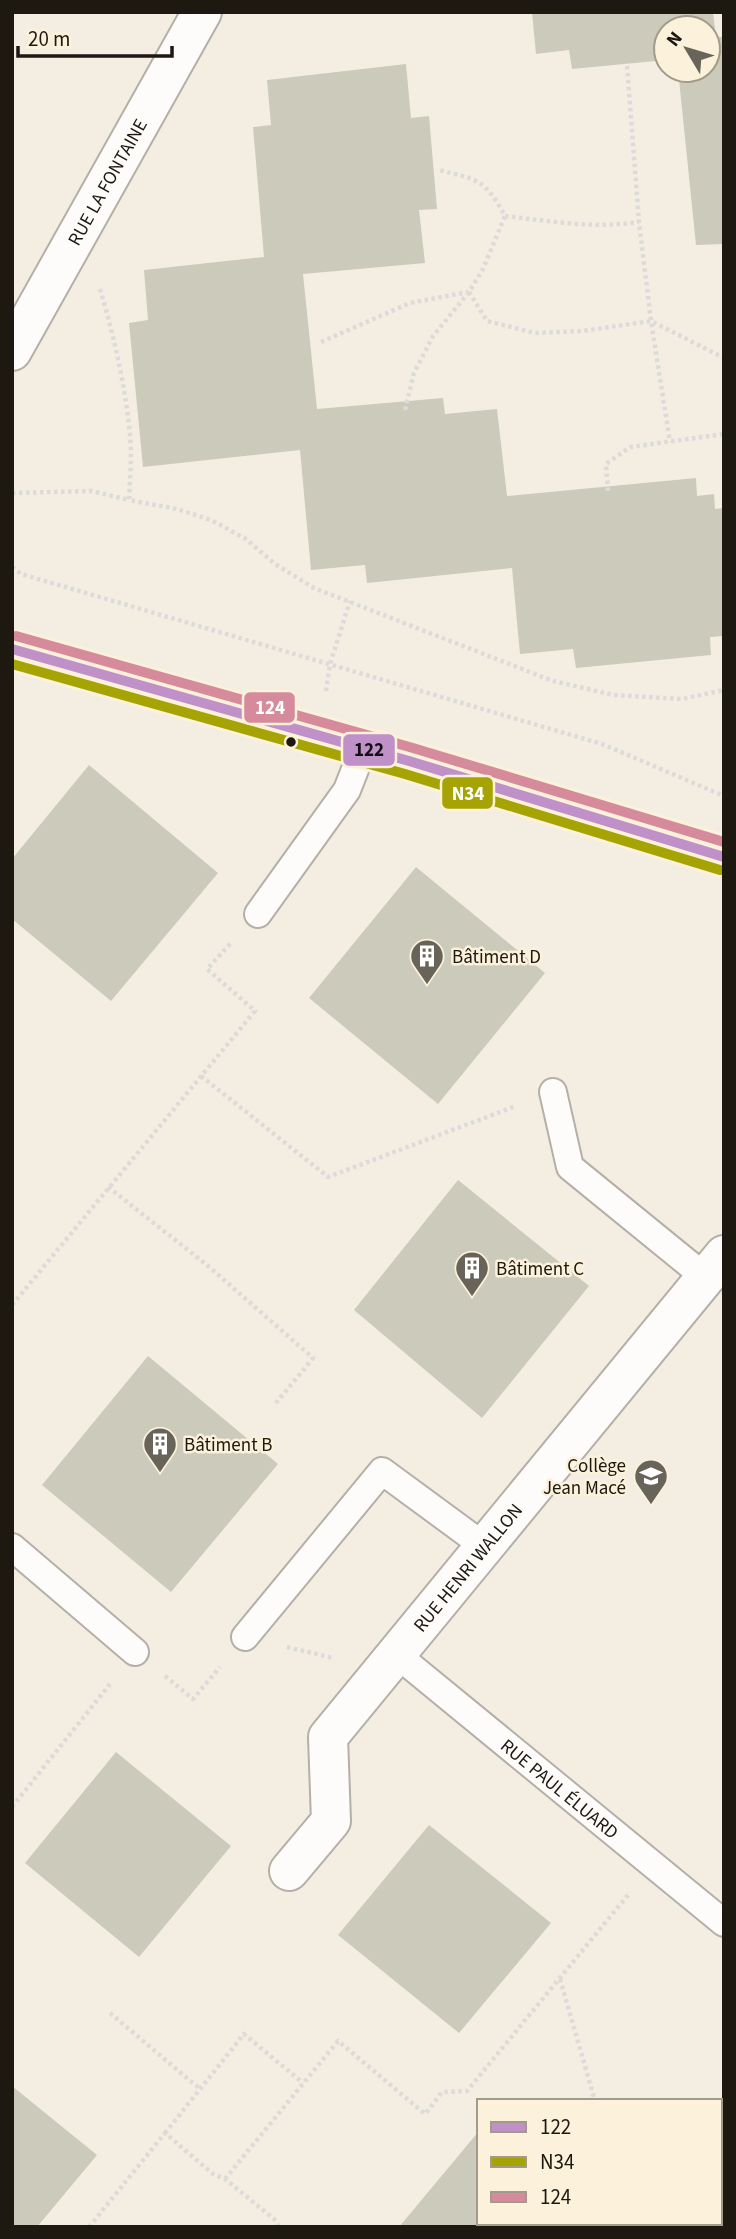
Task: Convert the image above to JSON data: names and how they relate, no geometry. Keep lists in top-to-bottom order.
{
  "streets": {
    "street": ["RUE LA FONTAINE", "RUE HENRI WALLON"],
    "lane": ["RUE PAUL ÉLUARD"]
  },
  "crossings": [
    ["RUE HENRI WALLON", "RUE PAUL ÉLUARD"]
  ],
  "places": {
    "building": ["Bâtiment D", "Bâtiment C", "Bâtiment B"],
    "school or university": ["Collège Jean Macé"]
  },
  "lines": ["transit line 124", "transit line 122", "transit line N34"],
  "legend": ["122", "N34", "124"],
  "scale_bar": "20 m",
  "north": "top left"
}
